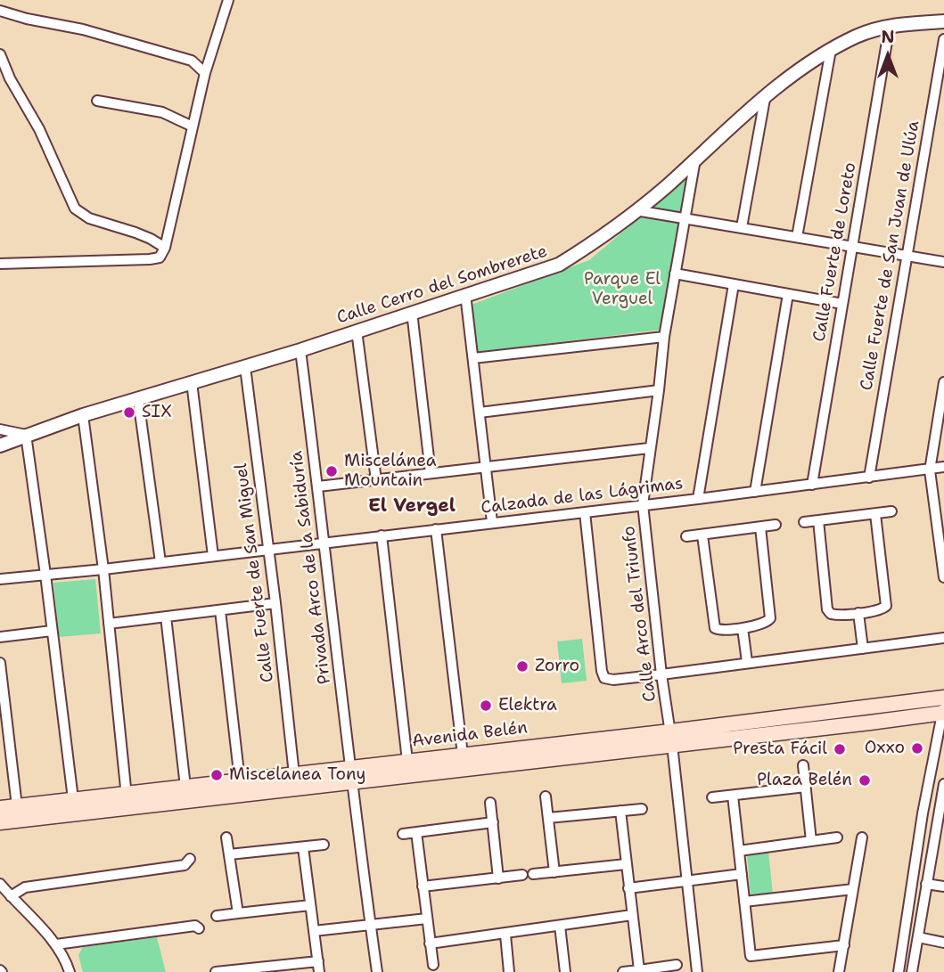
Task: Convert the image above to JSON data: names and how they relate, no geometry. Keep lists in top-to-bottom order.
{
  "streets": {
    "main road": ["Avenida Belén"],
    "street": [
      "Calle Fuerte de Loreto",
      "Calle Fuerte de San Juan de Ulúa",
      "Calle Cerro del Sombrerete",
      "Calzada de las Lágrimas",
      "Privada Arco de la Sabiduría",
      "Calle Fuerte de San Miguel",
      "Calle Arco del Triunfo"
    ]
  },
  "crossings": [
    ["Calle Fuerte de Loreto", "Calle Cerro del Sombrerete"],
    ["Calle Fuerte de Loreto", "Calzada de las Lágrimas"],
    ["Calle Fuerte de San Juan de Ulúa", "Calzada de las Lágrimas"],
    ["Calle Cerro del Sombrerete", "Privada Arco de la Sabiduría"],
    ["Calle Cerro del Sombrerete", "Calle Fuerte de San Miguel"],
    ["Calle Cerro del Sombrerete", "Calle Arco del Triunfo"],
    ["Calzada de las Lágrimas", "Privada Arco de la Sabiduría"],
    ["Calzada de las Lágrimas", "Calle Fuerte de San Miguel"],
    ["Calzada de las Lágrimas", "Calle Arco del Triunfo"],
    ["Privada Arco de la Sabiduría", "Avenida Belén"],
    ["Calle Fuerte de San Miguel", "Avenida Belén"],
    ["Calle Arco del Triunfo", "Avenida Belén"]
  ],
  "districts": ["El Vergel"],
  "parks": ["Parque El Verguel"],
  "places": [
    "SIX",
    "Miscelánea Mountain",
    "Zorro",
    "Elektra",
    "Oxxo",
    "Presta Fácil",
    "Miscelanea Tony",
    "Plaza Belén"
  ],
  "north": "top"
}
